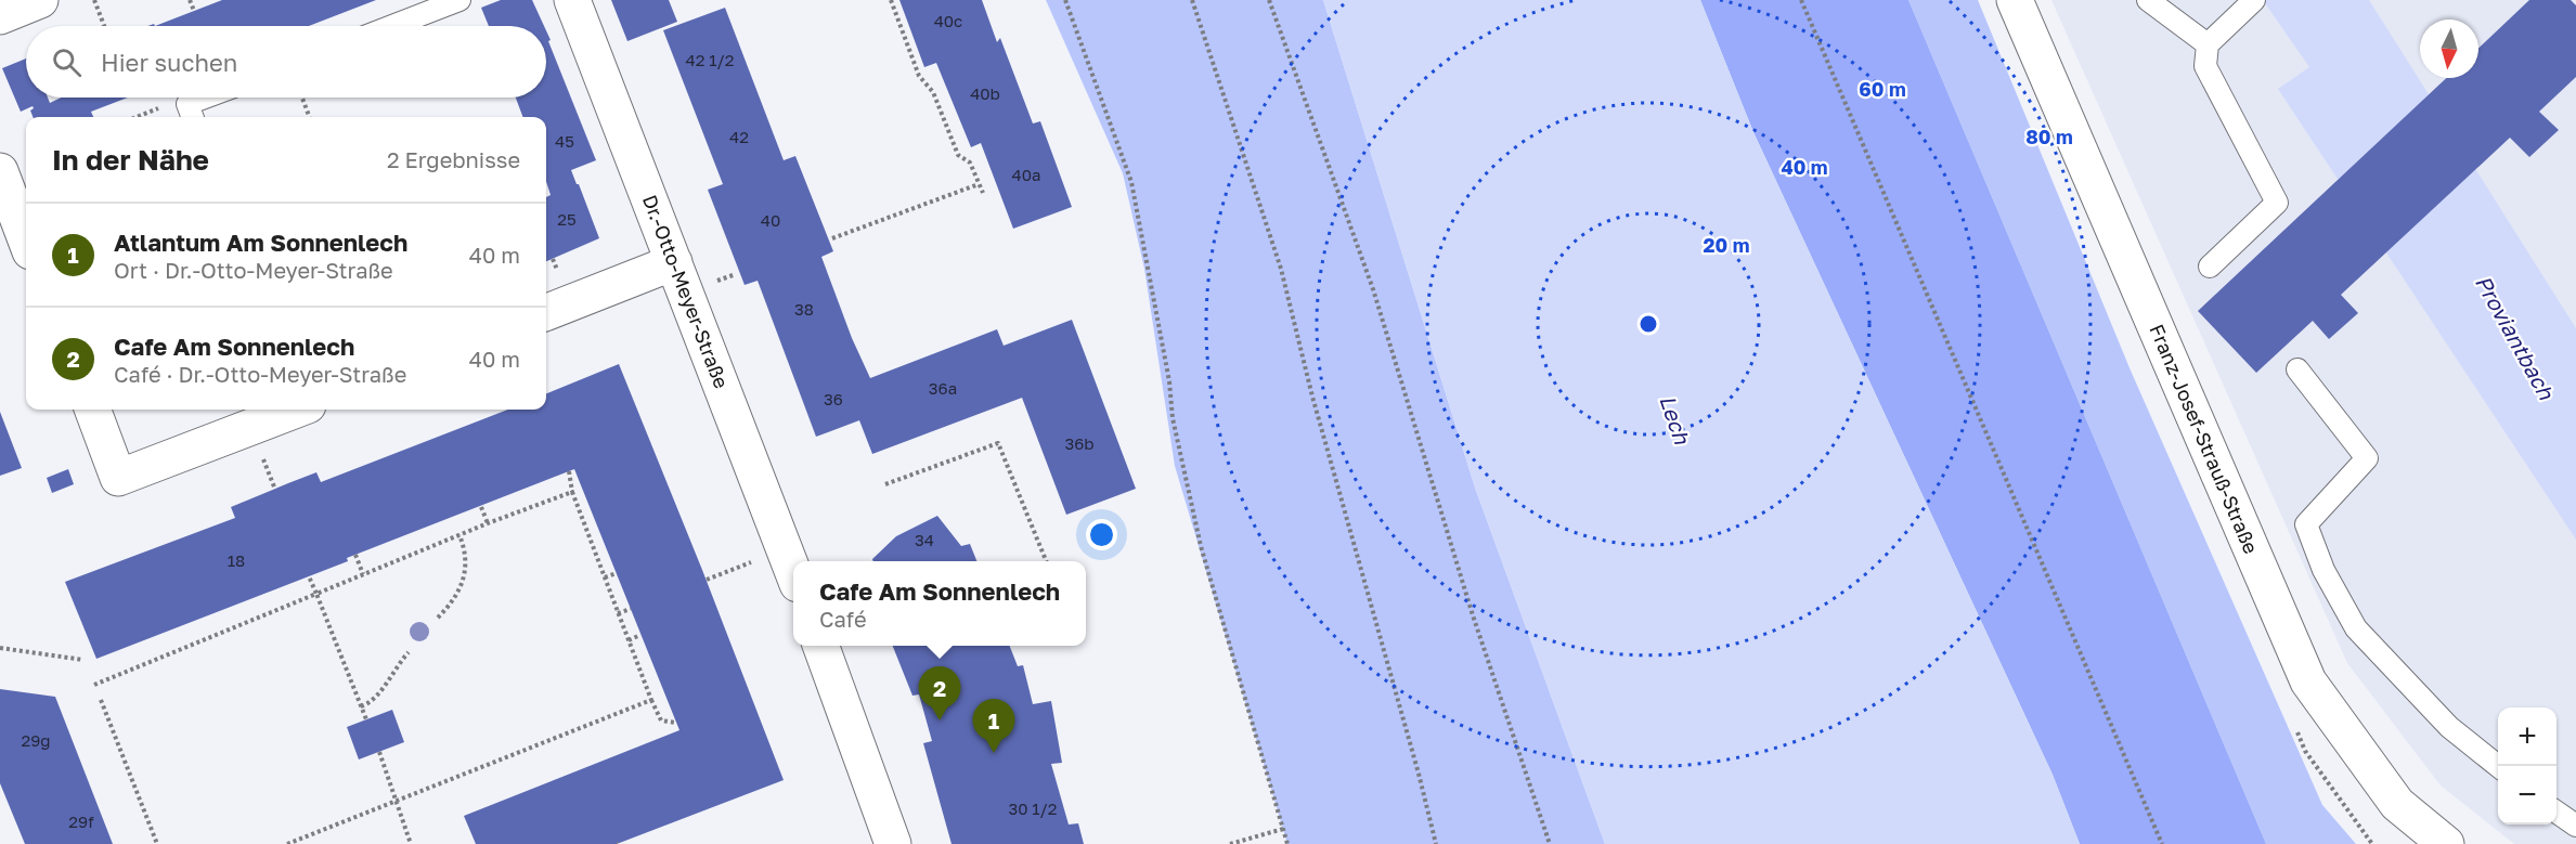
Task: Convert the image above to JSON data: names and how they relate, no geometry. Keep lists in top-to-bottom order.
{
  "streets": {
    "street": ["Dr.-Otto-Meyer-Straße", "Franz-Josef-Strauß-Straße"]
  },
  "water": ["Proviantbach", "Lech"],
  "house_numbers": [
    "40c",
    "42 1/2",
    "40b",
    "42",
    "45",
    "40a",
    "25",
    "40",
    "38",
    "36a",
    "36",
    "36b",
    "34",
    "18",
    "29g",
    "30 1/2",
    "29f"
  ],
  "north": "bottom",
  "page": {
    "search": "Hier suchen",
    "heading": ["In der Nähe", "2 Ergebnisse"],
    "list": [
      {
        "mark": "1",
        "name": "Atlantum Am Sonnenlech",
        "note": "Ort · Dr.-Otto-Meyer-Straße",
        "value": "40 m"
      },
      {
        "mark": "2",
        "name": "Cafe Am Sonnenlech",
        "note": "Café · Dr.-Otto-Meyer-Straße",
        "value": "40 m"
      }
    ],
    "popup": ["Cafe Am Sonnenlech", "Café"],
    "pins": ["2", "1"],
    "map_buttons": ["+", "−"]
  },
  "rings": [
    "60 m",
    "80 m",
    "40 m",
    "20 m"
  ]
}
